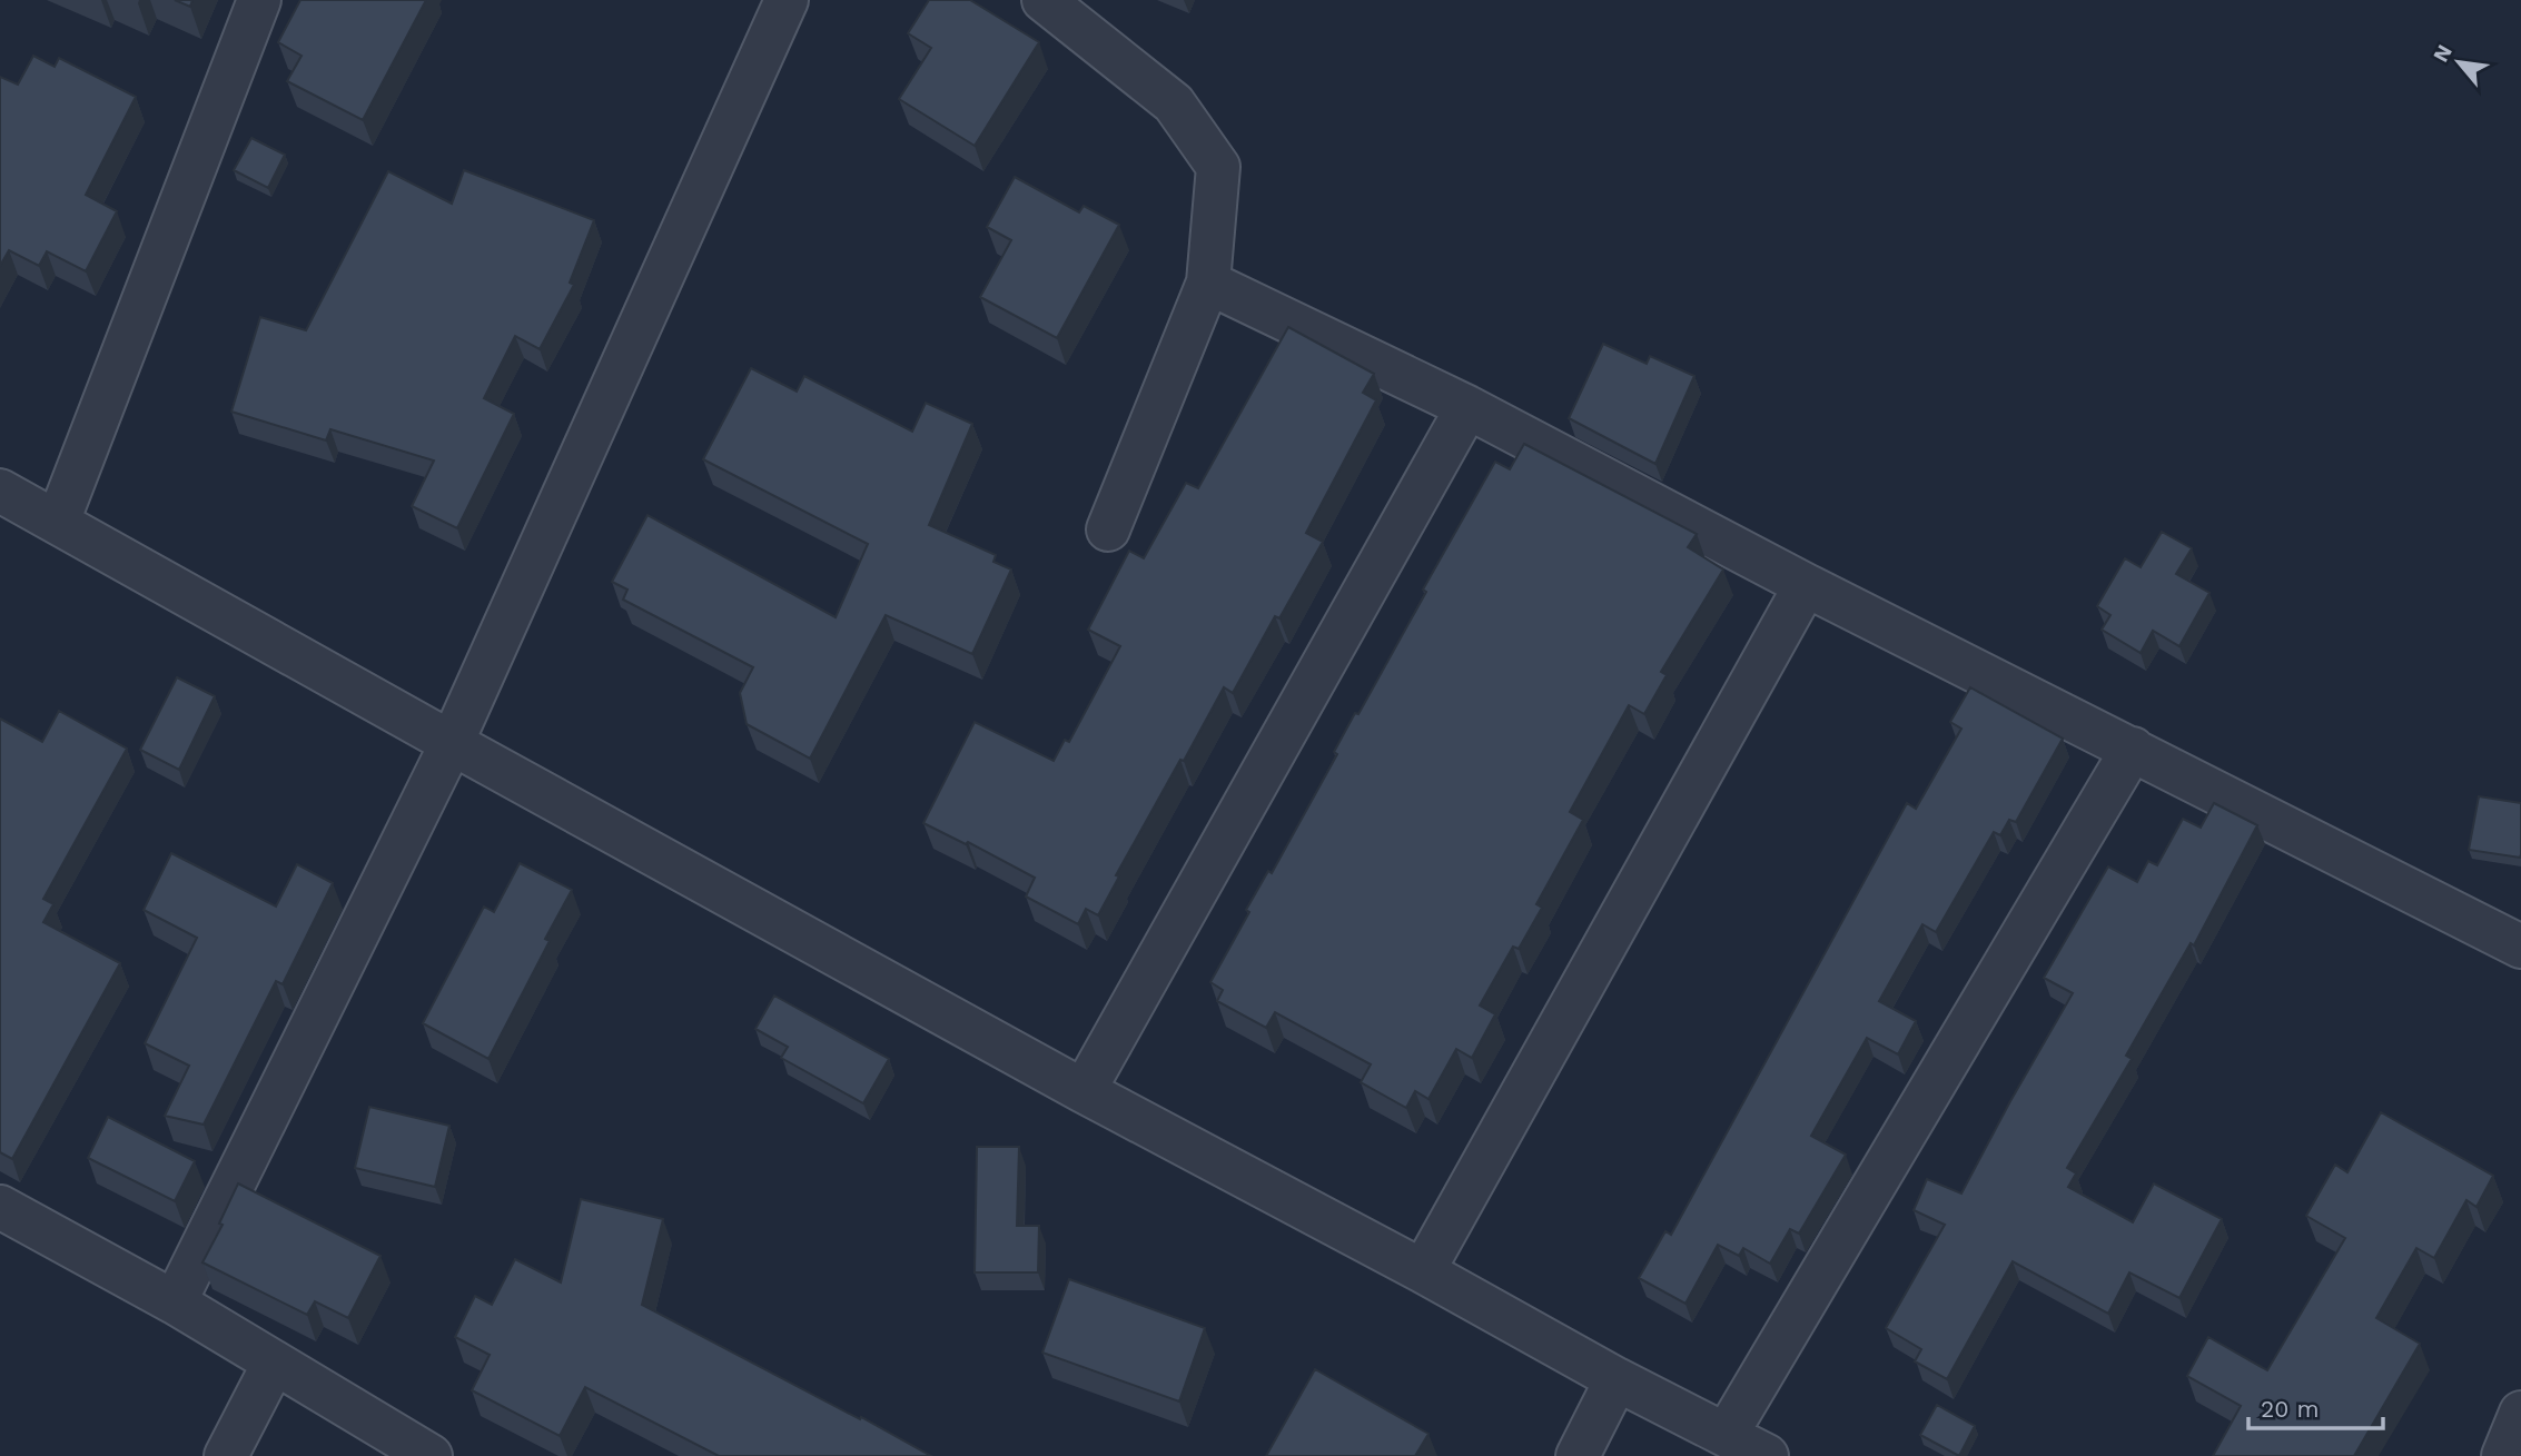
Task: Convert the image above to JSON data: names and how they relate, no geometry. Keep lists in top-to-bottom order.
{
  "scale_bar": "20 m",
  "north": "top left"
}
